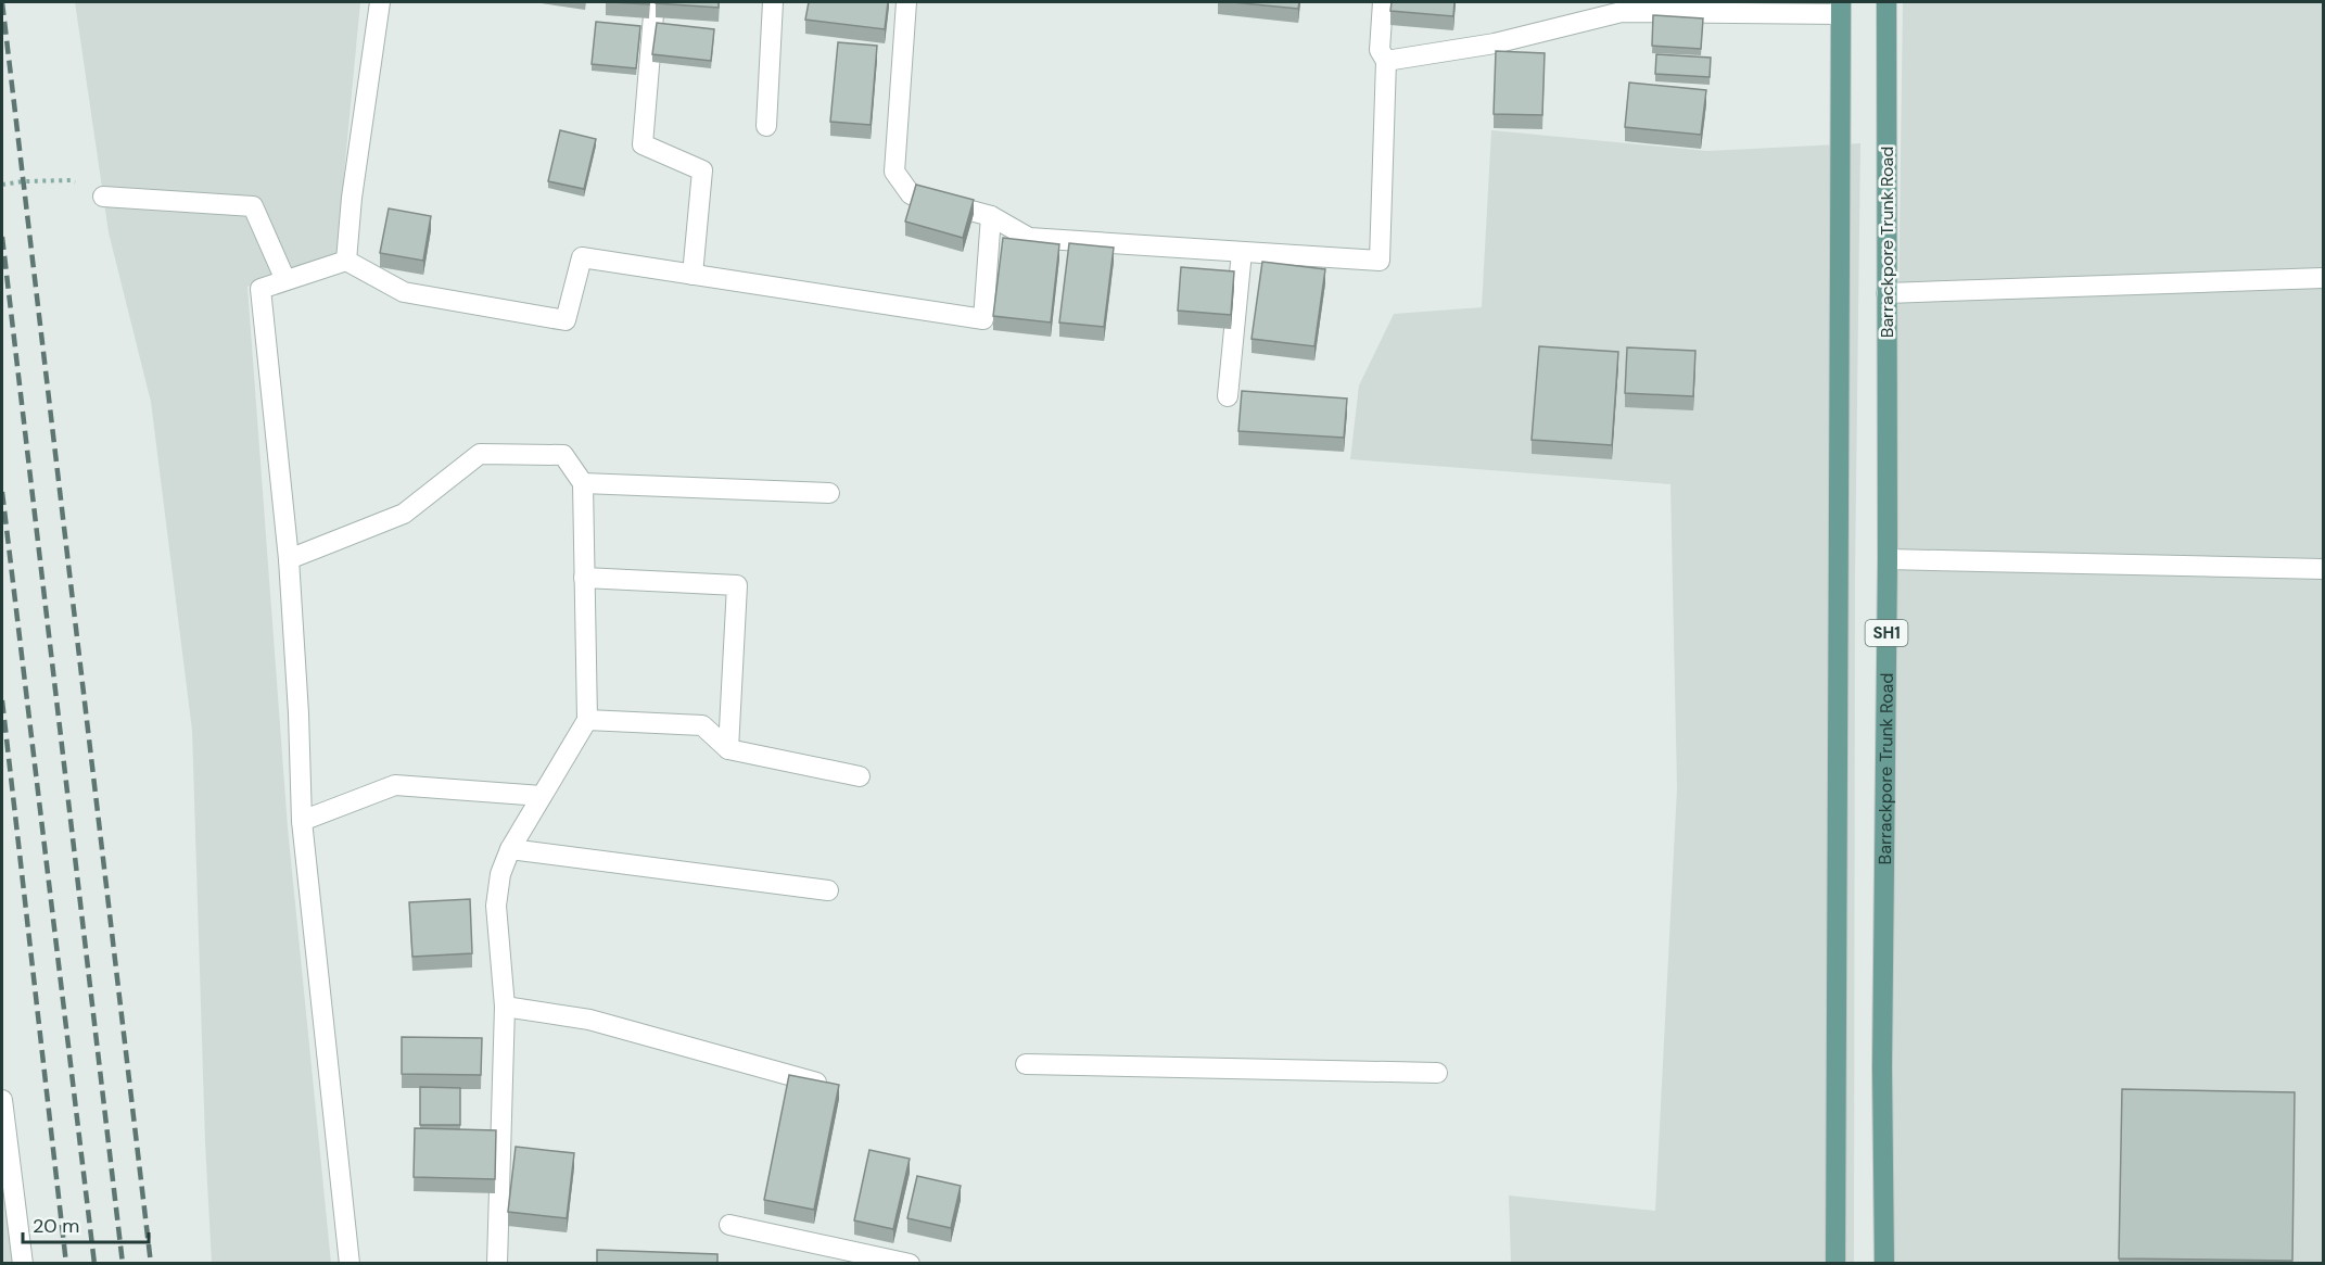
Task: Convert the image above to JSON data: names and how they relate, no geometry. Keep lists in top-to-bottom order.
{
  "streets": {
    "main road": ["Barrackpore Trunk Road", "SH1"]
  },
  "scale_bar": "20 m"
}
